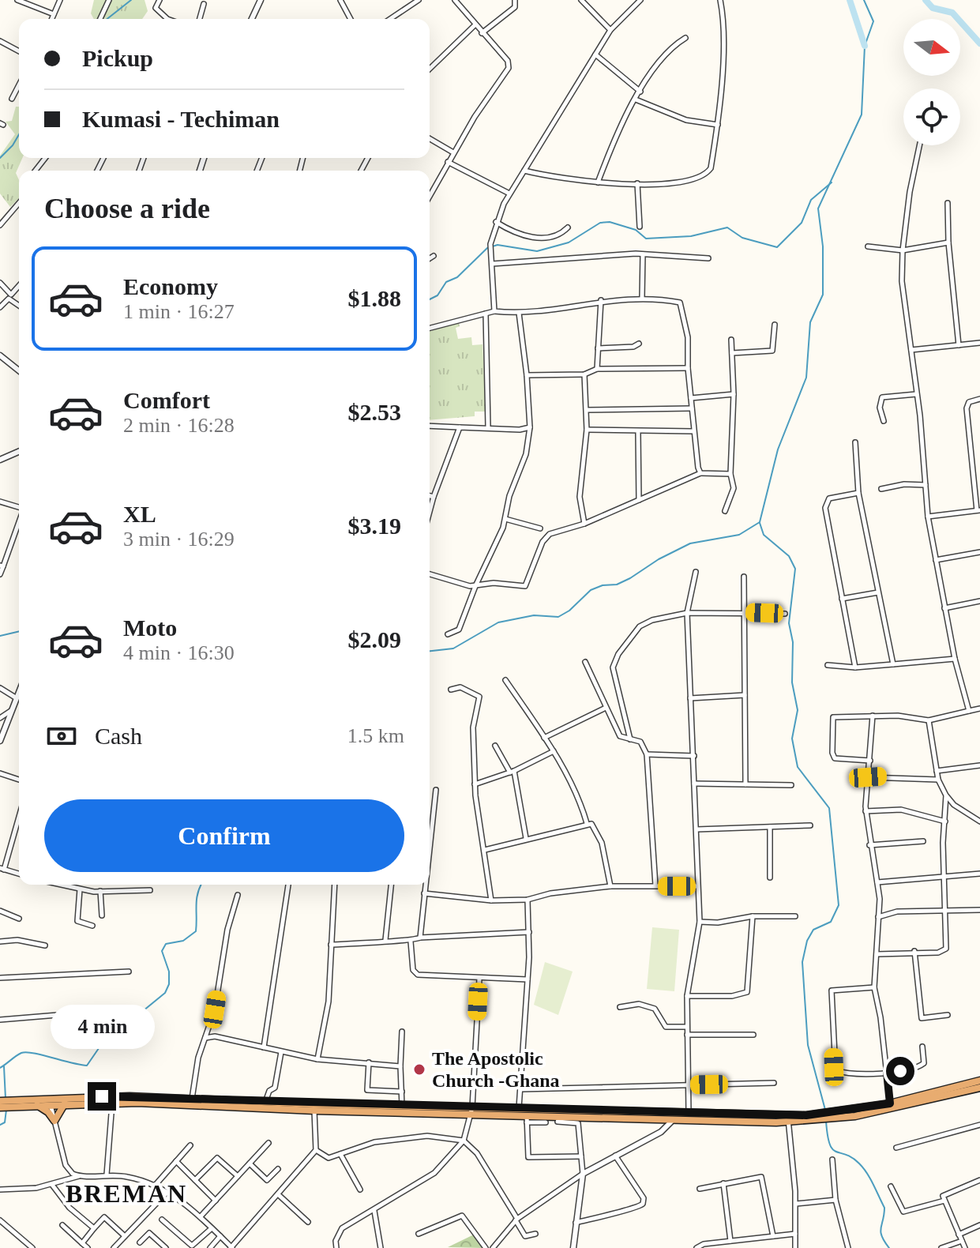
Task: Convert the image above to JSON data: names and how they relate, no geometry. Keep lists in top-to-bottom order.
{
  "districts": ["BREMAN"],
  "places": ["The Apostolic Church -Ghana"],
  "north": "right",
  "page": {
    "banner": ["Pickup", "Kumasi - Techiman"],
    "heading": "Choose a ride",
    "list": [
      {
        "name": "Economy",
        "note": "1 min · 16:27",
        "value": "$1.88"
      },
      {
        "name": "Comfort",
        "note": "2 min · 16:28",
        "value": "$2.53"
      },
      {
        "name": "XL",
        "note": "3 min · 16:29",
        "value": "$3.19"
      },
      {
        "name": "Moto",
        "note": "4 min · 16:30",
        "value": "$2.09"
      }
    ],
    "pay": ["Cash", "1.5 km"],
    "buttons": "Confirm",
    "bubble": "4 min"
  }
}
